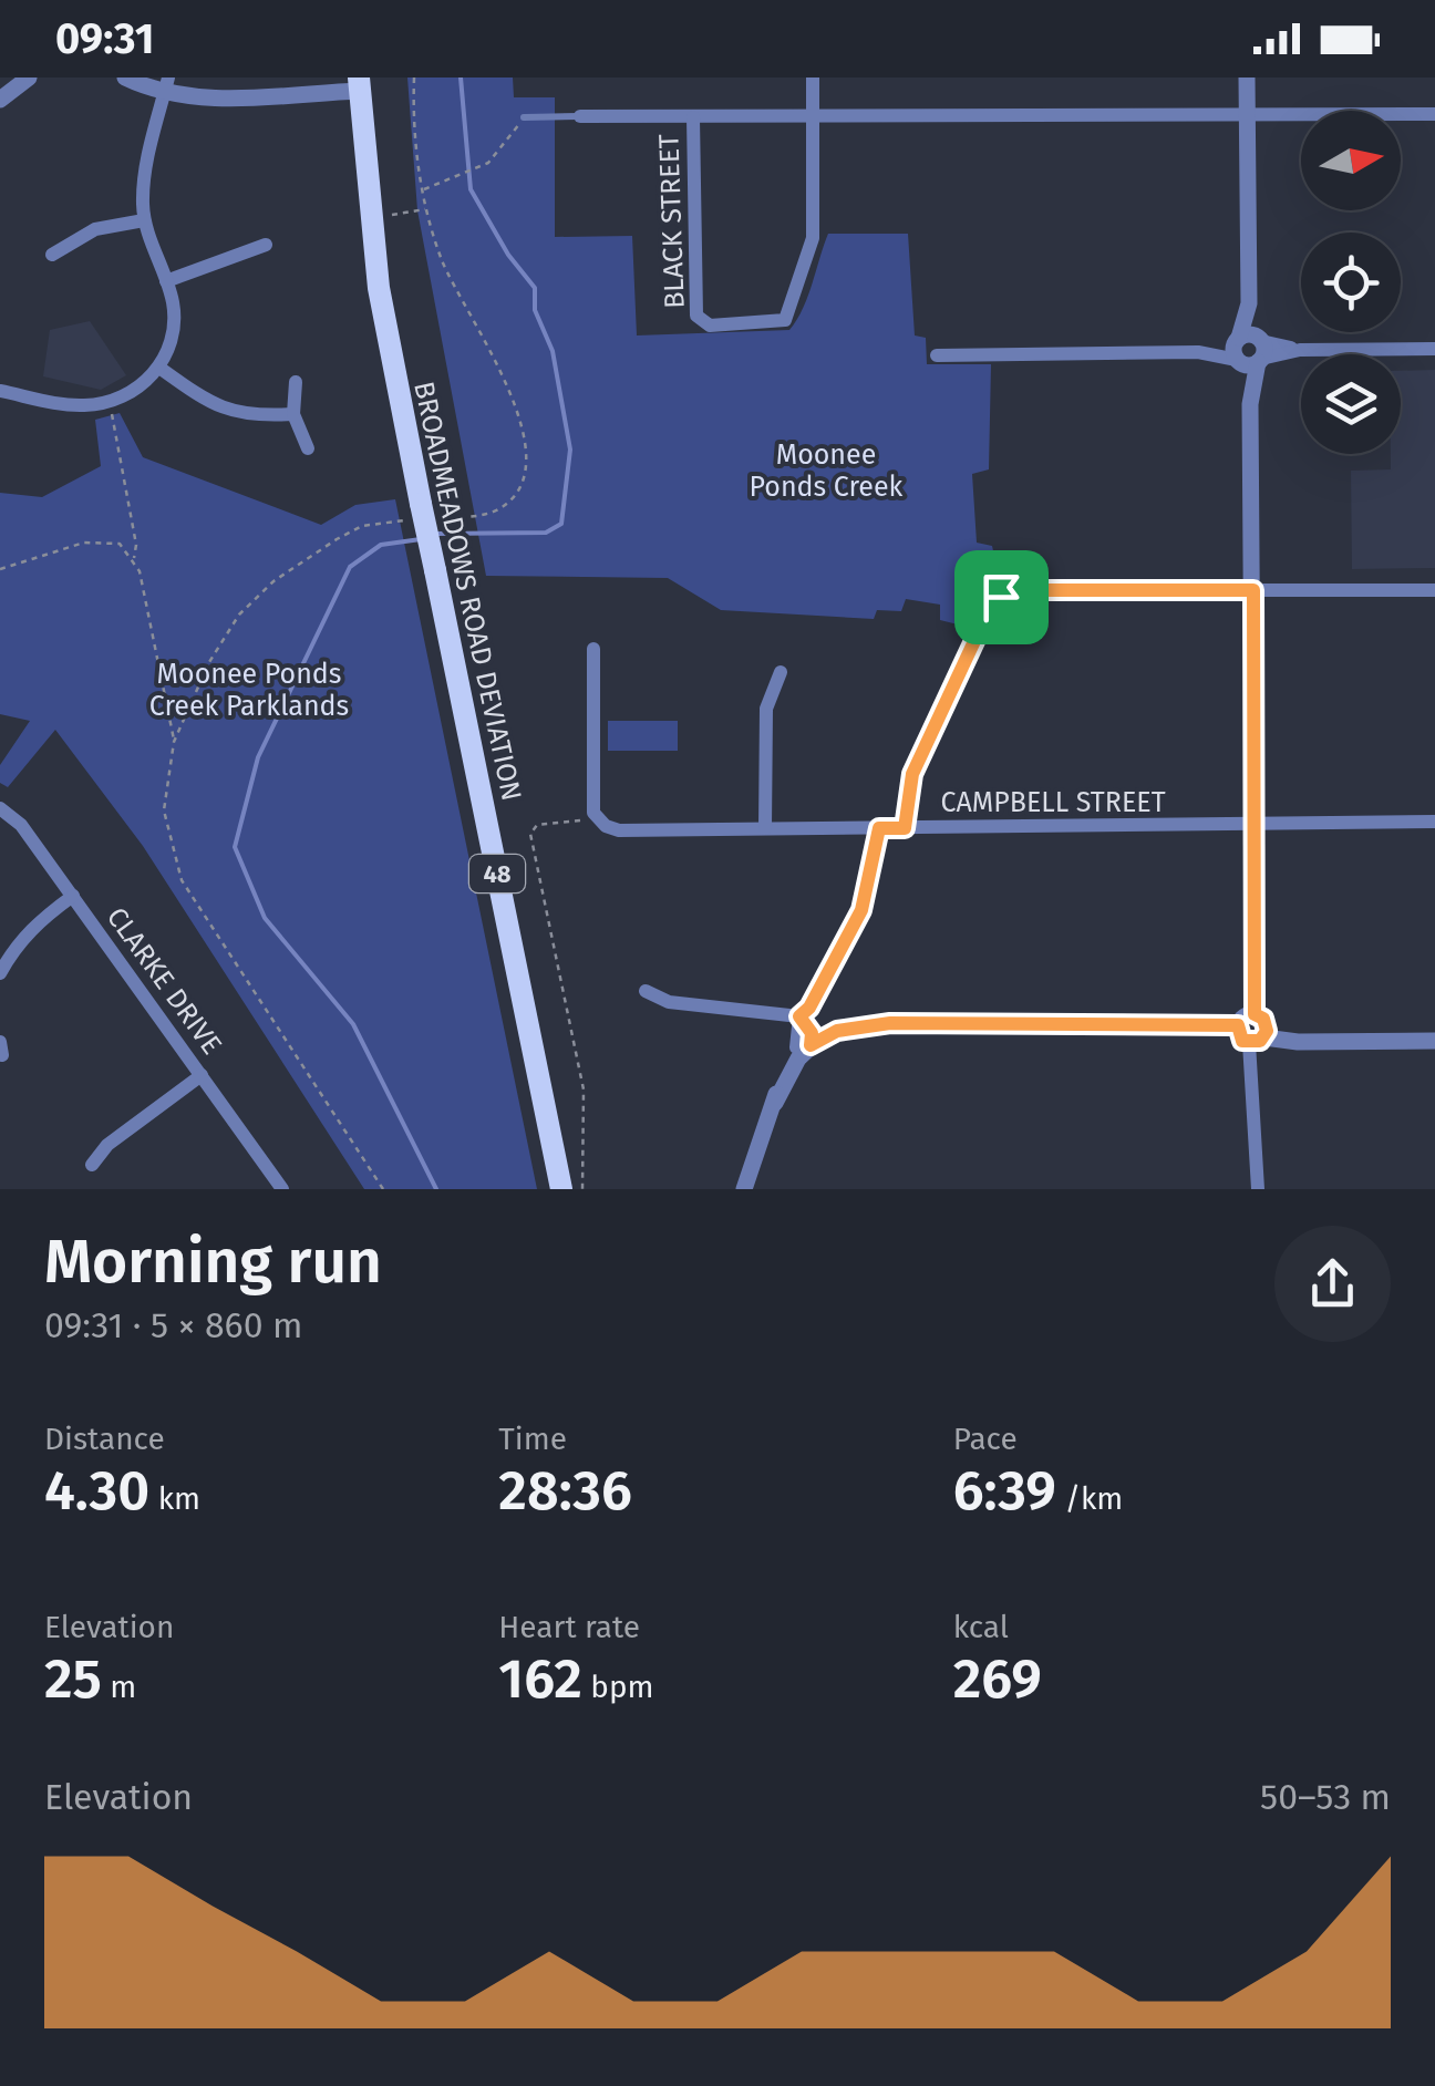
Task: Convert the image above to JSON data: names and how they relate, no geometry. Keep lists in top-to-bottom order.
{
  "streets": {
    "main road": ["BROADMEADOWS ROAD DEVIATION", "48"],
    "street": ["BLACK STREET", "CAMPBELL STREET", "CLARKE DRIVE"]
  },
  "parks": ["Moonee Ponds Creek", "Moonee Ponds Creek Parklands"],
  "north": "right",
  "page": {
    "status": "09:31",
    "heading": ["Morning run", "09:31 · 5 × 860 m"],
    "stats": [
      ["Distance", "4.30 km"],
      ["Time", "28:36"],
      ["Pace", "6:39 /km"],
      ["Elevation", "25 m"],
      ["Heart rate", "162 bpm"],
      ["kcal", "269"]
    ],
    "chart": ["Elevation", "50–53 m"]
  }
}
